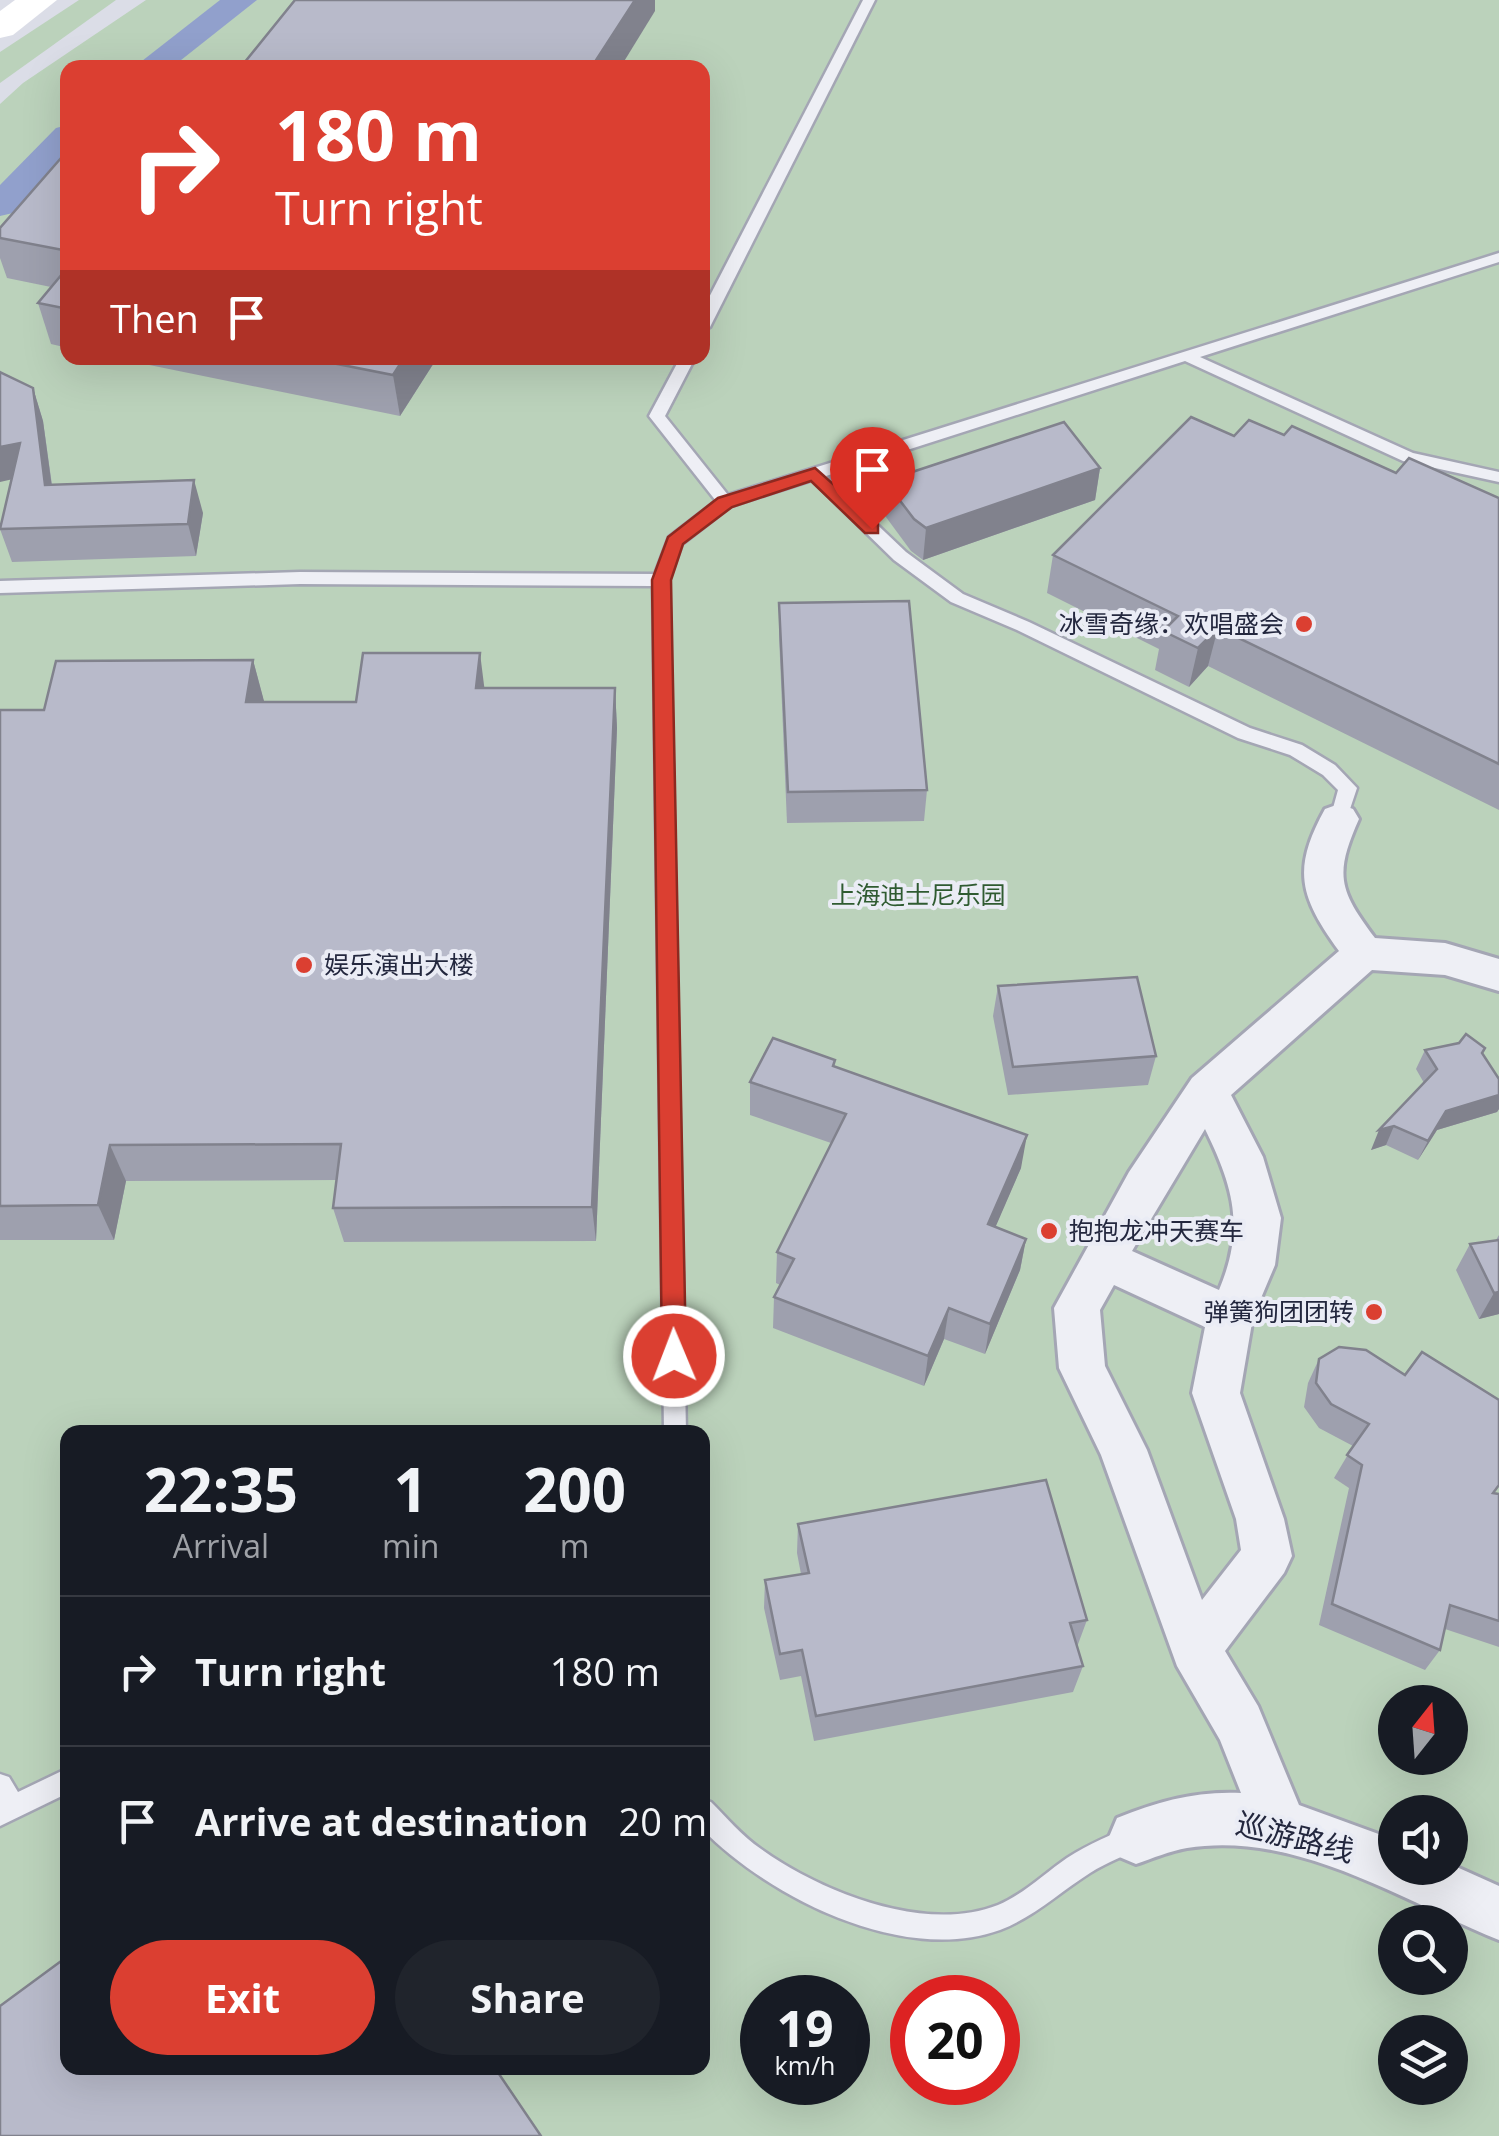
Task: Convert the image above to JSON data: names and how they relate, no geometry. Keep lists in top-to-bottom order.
{
  "streets": {
    "street": ["巡游路线"]
  },
  "parks": ["上海迪士尼乐园"],
  "places": [
    "冰雪奇缘：欢唱盛会",
    "娱乐演出大楼",
    "抱抱龙冲天赛车",
    "弹簧狗团团转"
  ],
  "north": "top",
  "page": {
    "turn": ["180 m", "Turn right"],
    "then": "Then",
    "eta": [
      "22:35",
      "Arrival",
      "1",
      "min",
      "200",
      "m"
    ],
    "list": [
      {
        "name": "Turn right",
        "value": "180 m"
      },
      {
        "name": "Arrive at destination",
        "value": "20 m"
      }
    ],
    "buttons": ["Exit", "Share"],
    "speed": "19 km/h",
    "limit": "20"
  }
}
